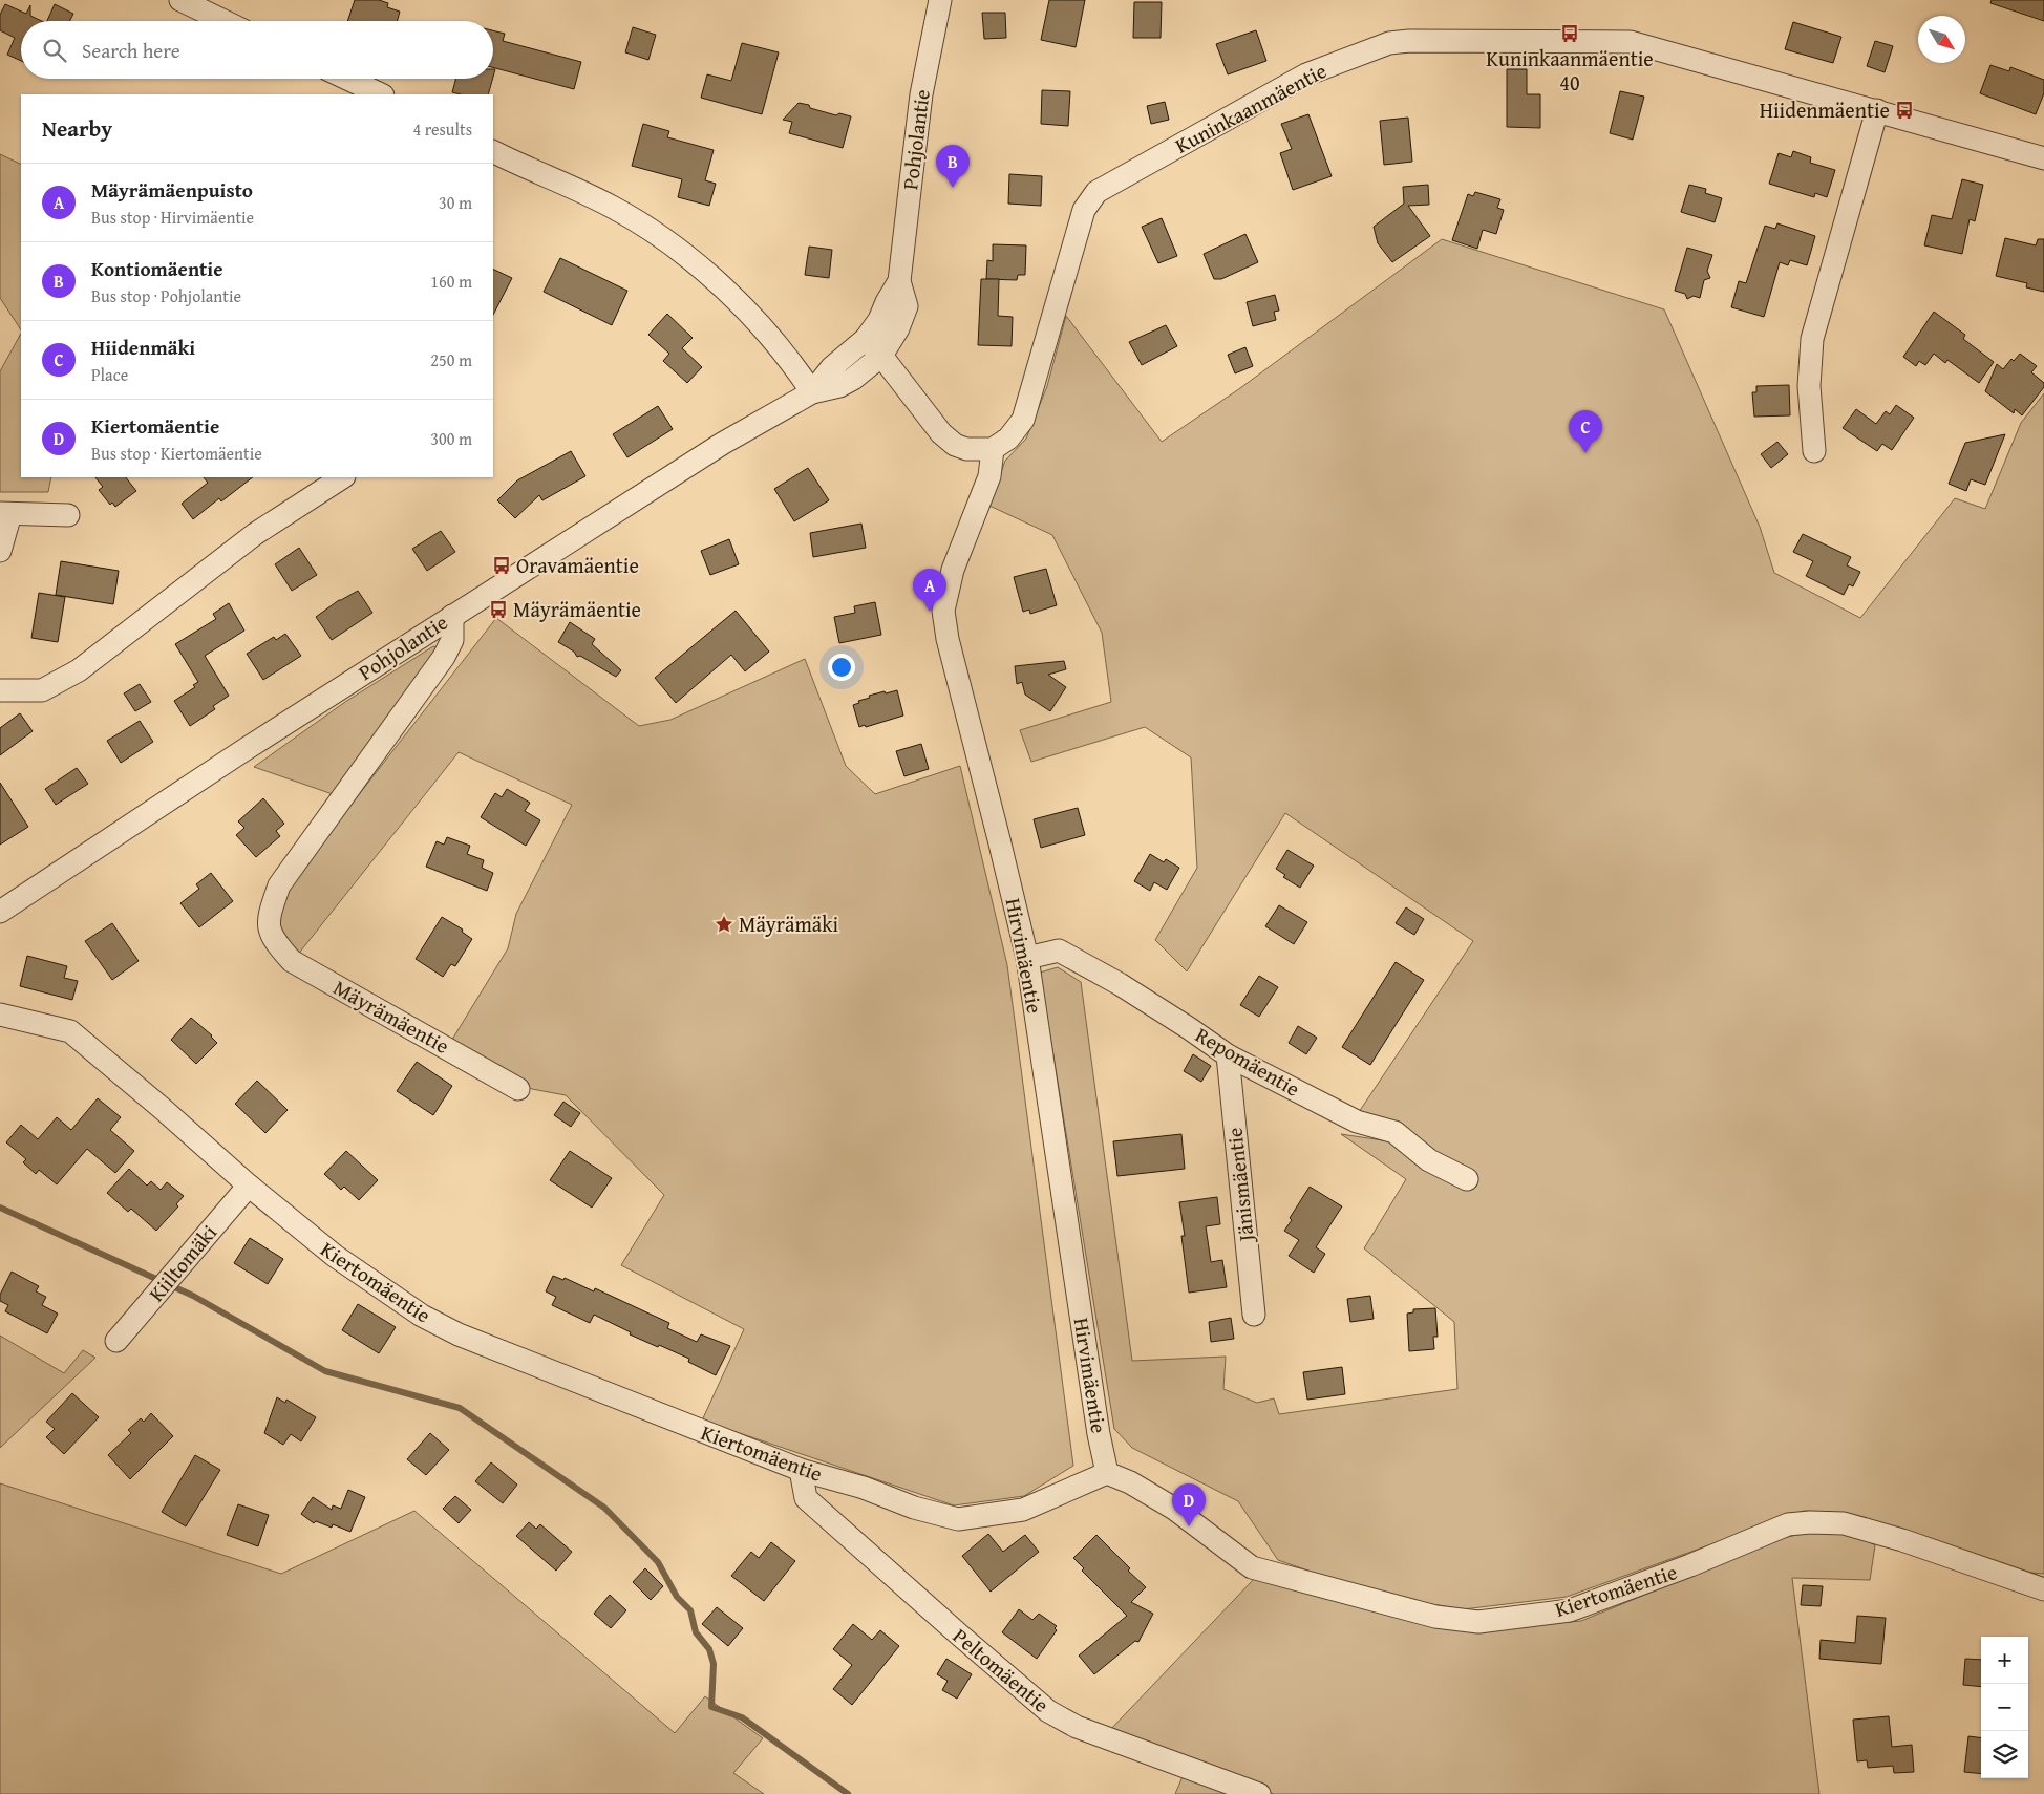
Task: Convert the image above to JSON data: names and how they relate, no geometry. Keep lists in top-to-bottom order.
{
  "streets": {
    "street": [
      "Kuninkaanmäentie",
      "Pohjolantie",
      "Hirvimäentie",
      "Mäyrämäentie",
      "Repomäentie",
      "Jänismäentie",
      "Kiiltomäki",
      "Kiertomäentie",
      "Peltomäentie"
    ]
  },
  "crossings": [
    ["Kuninkaanmäentie", "Hirvimäentie"],
    ["Pohjolantie", "Mäyrämäentie"],
    ["Hirvimäentie", "Repomäentie"],
    ["Hirvimäentie", "Kiertomäentie"],
    ["Repomäentie", "Jänismäentie"],
    ["Kiiltomäki", "Kiertomäentie"],
    ["Kiertomäentie", "Peltomäentie"]
  ],
  "places": {
    "bus stop": [
      "Kuninkaanmäentie 40",
      "Hiidenmäentie",
      "Oravamäentie",
      "Mäyrämäentie"
    ],
    "place": ["Mäyrämäki"]
  },
  "north": "bottom right",
  "page": {
    "search": "Search here",
    "heading": ["Nearby", "4 results"],
    "pins": [
      "B",
      "C",
      "A",
      "D"
    ],
    "list": [
      {
        "mark": "A",
        "name": "Mäyrämäenpuisto",
        "note": "Bus stop · Hirvimäentie",
        "value": "30 m"
      },
      {
        "mark": "B",
        "name": "Kontiomäentie",
        "note": "Bus stop · Pohjolantie",
        "value": "160 m"
      },
      {
        "mark": "C",
        "name": "Hiidenmäki",
        "note": "Place",
        "value": "250 m"
      },
      {
        "mark": "D",
        "name": "Kiertomäentie",
        "note": "Bus stop · Kiertomäentie",
        "value": "300 m"
      }
    ],
    "map_buttons": ["+", "−"]
  }
}
